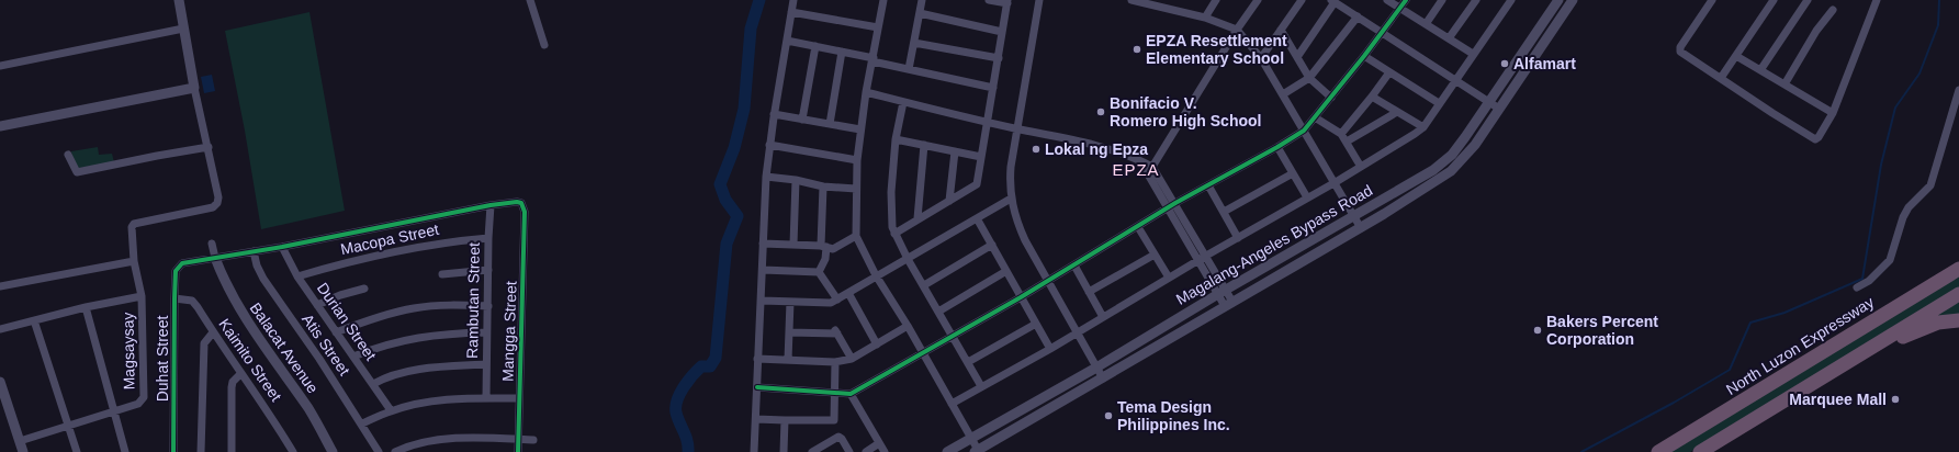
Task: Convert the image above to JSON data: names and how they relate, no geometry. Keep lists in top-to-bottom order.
{
  "streets": {
    "highway": ["North Luzon Expressway"],
    "street": [
      "Macopa Street",
      "Magalang-Angeles Bypass Road",
      "Rambutan Street",
      "Durian Street",
      "Mangga Street",
      "Atis Street",
      "Balacat Avenue",
      "Magsaysay",
      "Duhat Street",
      "Kaimito Street"
    ]
  },
  "crossings": [
    ["Macopa Street", "Rambutan Street"],
    ["Macopa Street", "Durian Street"],
    ["Rambutan Street", "Mangga Street"],
    ["Balacat Avenue", "Duhat Street"],
    ["Duhat Street", "Kaimito Street"]
  ],
  "districts": ["EPZA"],
  "places": [
    "EPZA Resettlement Elementary School",
    "Alfamart",
    "Bonifacio V. Romero High School",
    "Lokal ng Epza",
    "Bakers Percent Corporation",
    "Marquee Mall",
    "Tema Design Philippines Inc."
  ]
}
